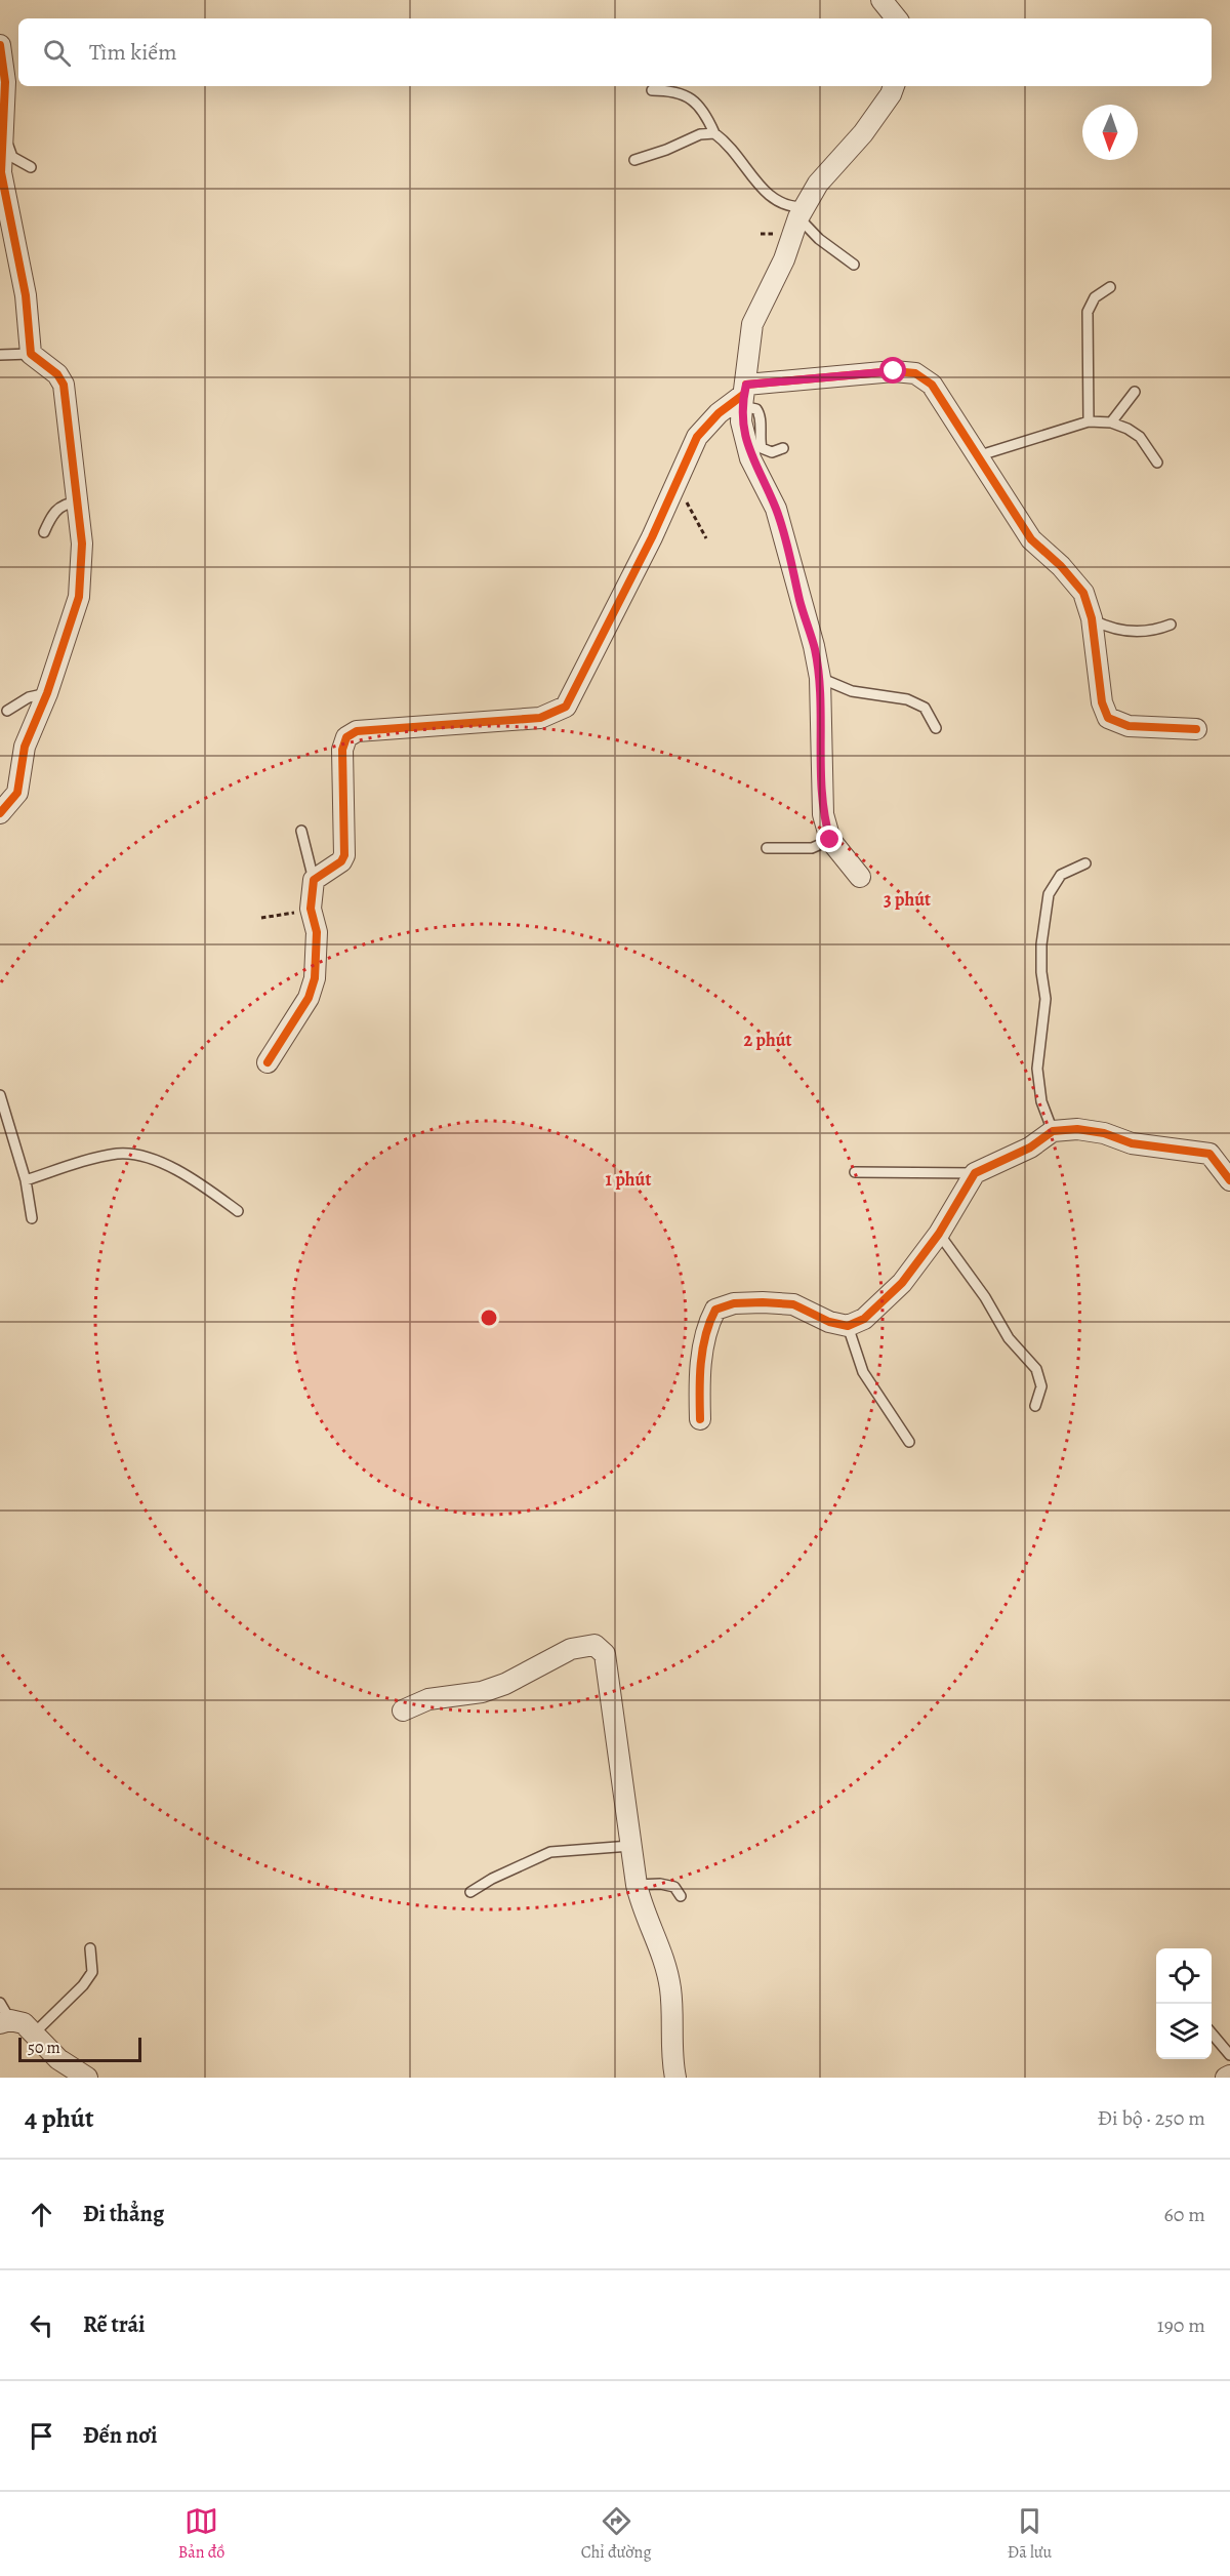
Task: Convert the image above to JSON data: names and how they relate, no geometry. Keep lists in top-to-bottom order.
{
  "scale_bar": "50 m",
  "north": "bottom",
  "page": {
    "search": "Tìm kiếm",
    "scale": "50 m",
    "heading": ["4 phút", "Đi bộ · 250 m"],
    "list": [
      ["Đi thẳng", "60 m"],
      ["Rẽ trái", "190 m"],
      "Đến nơi"
    ],
    "nav": ["Bản đồ", "Chỉ đường", "Đã lưu"]
  },
  "rings": ["3 phút", "2 phút", "1 phút"]
}
